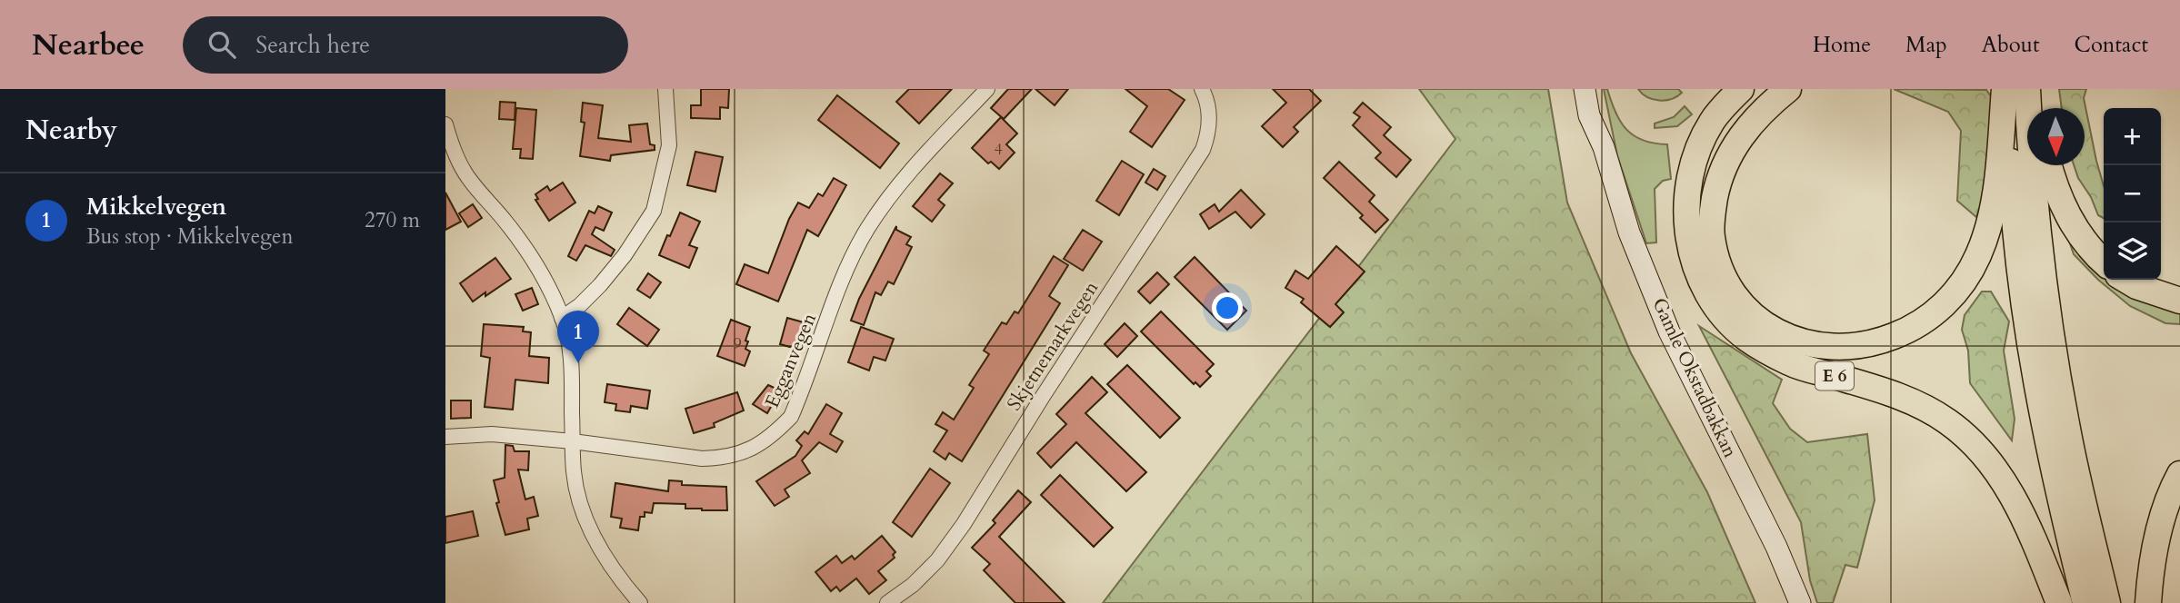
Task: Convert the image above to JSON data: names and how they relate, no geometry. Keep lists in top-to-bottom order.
{
  "streets": {
    "highway": ["E 6"],
    "main road": ["Gamle Okstadbakkan"],
    "street": ["Skjetnemarkvegen", "Egganvegen"]
  },
  "house_numbers": ["4", "9"],
  "north": "bottom",
  "page": {
    "header": "Nearbee",
    "search": "Search here",
    "nav": [
      "Home",
      "Map",
      "About",
      "Contact"
    ],
    "heading": "Nearby",
    "map_buttons": ["+", "−"],
    "list": [
      {
        "mark": "1",
        "name": "Mikkelvegen",
        "note": "Bus stop · Mikkelvegen",
        "value": "270 m"
      }
    ],
    "pins": "1"
  }
}
